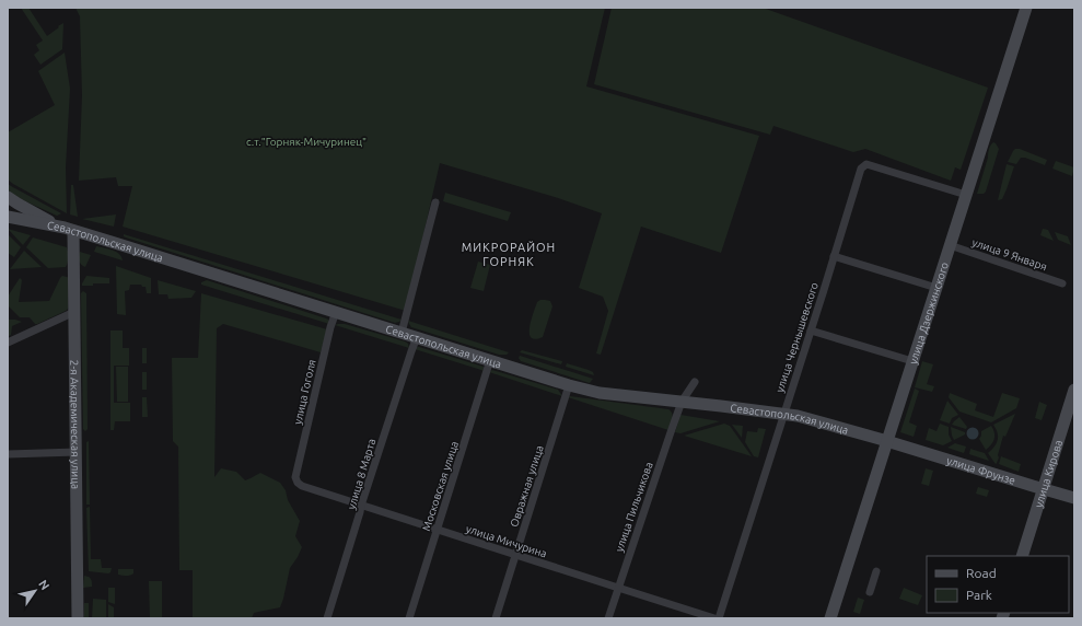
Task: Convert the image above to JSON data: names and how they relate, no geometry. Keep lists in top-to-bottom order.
{
  "streets": {
    "main road": [
      "Севастопольская улица",
      "улица Дзержинского",
      "2-я Академическая улица",
      "улица Фрунзе",
      "улица Кирова"
    ],
    "street": [
      "улица 9 Января",
      "улица Чернышевского",
      "улица Гоголя",
      "улица 8 Марта",
      "Московская улица",
      "Овражная улица",
      "улица Пильчикова",
      "улица Мичурина"
    ]
  },
  "crossings": [
    ["Севастопольская улица", "улица Дзержинского"],
    ["Севастопольская улица", "улица Чернышевского"],
    ["Севастопольская улица", "улица Гоголя"],
    ["Севастопольская улица", "2-я Академическая улица"],
    ["Севастопольская улица", "улица Фрунзе"],
    ["Севастопольская улица", "улица 8 Марта"],
    ["Севастопольская улица", "Московская улица"],
    ["Севастопольская улица", "Овражная улица"],
    ["Севастопольская улица", "улица Пильчикова"],
    ["улица 9 Января", "улица Дзержинского"],
    ["улица Дзержинского", "улица Чернышевского"],
    ["улица Дзержинского", "улица Фрунзе"],
    ["улица Гоголя", "улица Мичурина"],
    ["улица Фрунзе", "улица Кирова"],
    ["улица 8 Марта", "улица Мичурина"],
    ["Московская улица", "улица Мичурина"],
    ["Овражная улица", "улица Мичурина"],
    ["улица Пильчикова", "улица Мичурина"]
  ],
  "districts": ["МИКРОРАЙОН ГОРНЯК"],
  "parks": ["с.т.\"Горняк-Мичуринец\""],
  "legend": ["Road", "Park"],
  "north": "top right"
}
